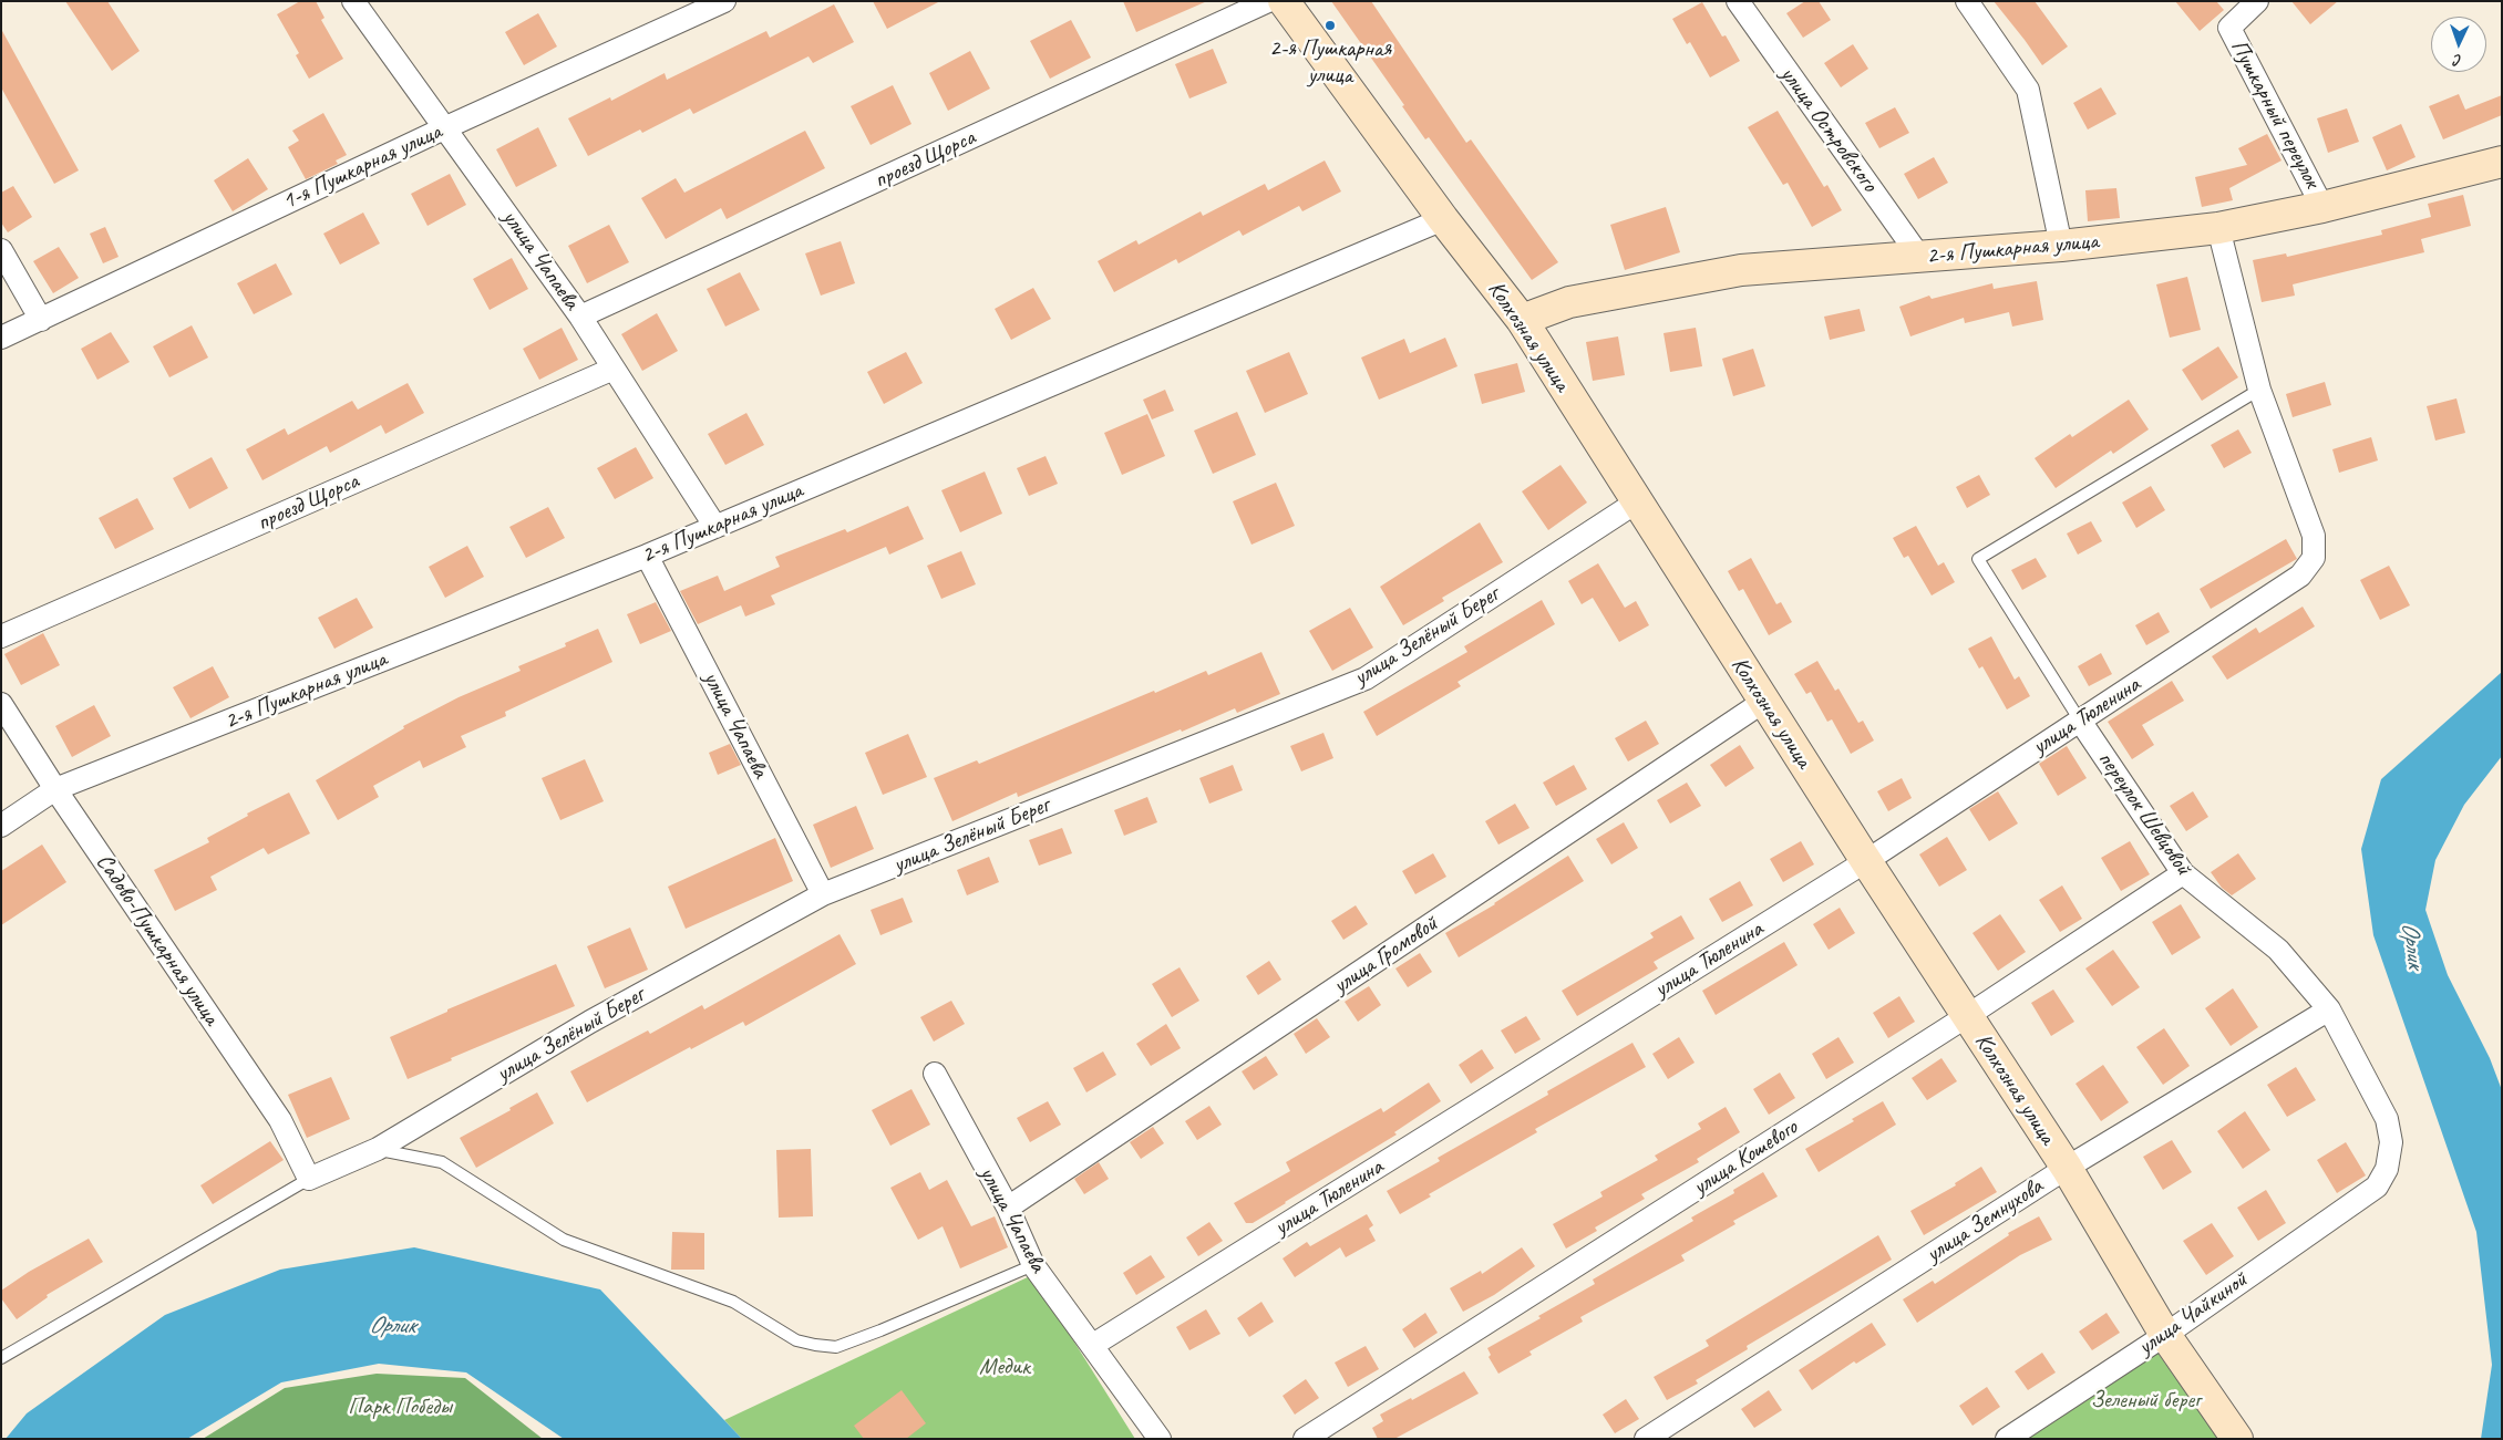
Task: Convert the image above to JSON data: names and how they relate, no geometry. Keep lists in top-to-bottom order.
{
  "streets": {
    "main road": ["2-я Пушкарная улица", "Колхозная улица"],
    "street": [
      "Пушкарный переулок",
      "улица Островского",
      "проезд Щорса",
      "1-я Пушкарная улица",
      "улица Чапаева",
      "улица Зелёный Берег",
      "улица Тюленина",
      "переулок Шевцовой",
      "Садово-Пушкарная улица",
      "улица Громовой",
      "улица Кошевого",
      "улица Земнухова",
      "улица Чайкиной"
    ]
  },
  "crossings": [
    ["Пушкарный переулок", "2-я Пушкарная улица"],
    ["улица Островского", "2-я Пушкарная улица"],
    ["проезд Щорса", "улица Чапаева"],
    ["1-я Пушкарная улица", "улица Чапаева"],
    ["2-я Пушкарная улица", "улица Чапаева"],
    ["2-я Пушкарная улица", "Колхозная улица"],
    ["2-я Пушкарная улица", "Садово-Пушкарная улица"],
    ["улица Чапаева", "улица Зелёный Берег"],
    ["улица Чапаева", "улица Тюленина"],
    ["улица Чапаева", "улица Громовой"],
    ["Колхозная улица", "улица Зелёный Берег"],
    ["Колхозная улица", "улица Тюленина"],
    ["Колхозная улица", "улица Громовой"],
    ["Колхозная улица", "улица Кошевого"],
    ["Колхозная улица", "улица Земнухова"],
    ["Колхозная улица", "улица Чайкиной"],
    ["улица Зелёный Берег", "Садово-Пушкарная улица"],
    ["улица Тюленина", "переулок Шевцовой"],
    ["переулок Шевцовой", "улица Кошевого"],
    ["переулок Шевцовой", "улица Земнухова"],
    ["переулок Шевцовой", "улица Чайкиной"]
  ],
  "water": ["Орлик"],
  "parks": ["Медик", "Зеленый берег", "Парк Победы"],
  "places": ["2-я Пушкарная улица"],
  "north": "bottom"
}
